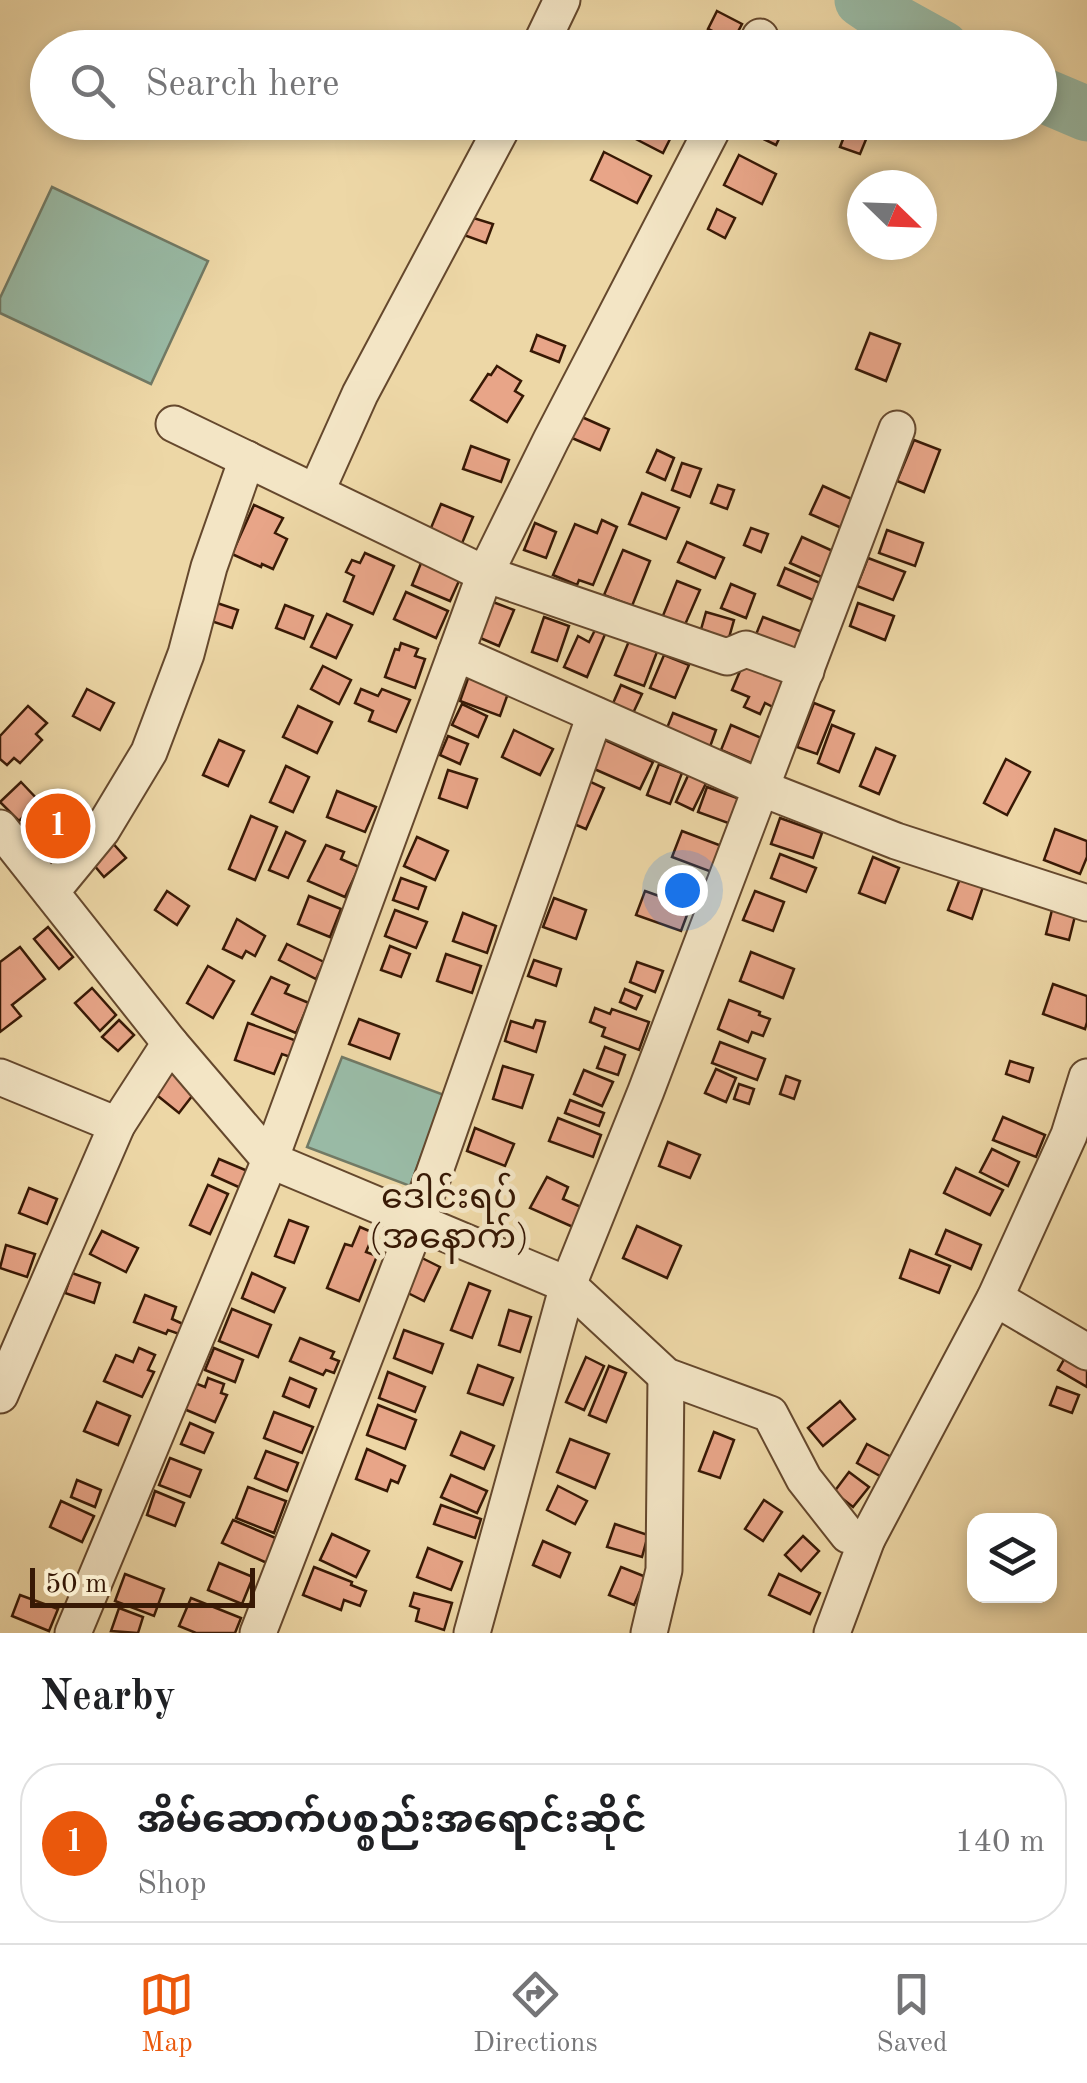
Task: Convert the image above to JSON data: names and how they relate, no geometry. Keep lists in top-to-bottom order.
{
  "districts": ["ဒေါင်းရပ် (အနောက်)"],
  "scale_bar": "50 m",
  "north": "bottom right",
  "page": {
    "search": "Search here",
    "pins": "1",
    "scale": "50 m",
    "heading": "Nearby",
    "list": [
      {
        "mark": "1",
        "name": "အိမ်ဆောက်ပစ္စည်းအရောင်းဆိုင်",
        "note": "Shop",
        "value": "140 m"
      }
    ],
    "nav": ["Map", "Directions", "Saved"]
  }
}
